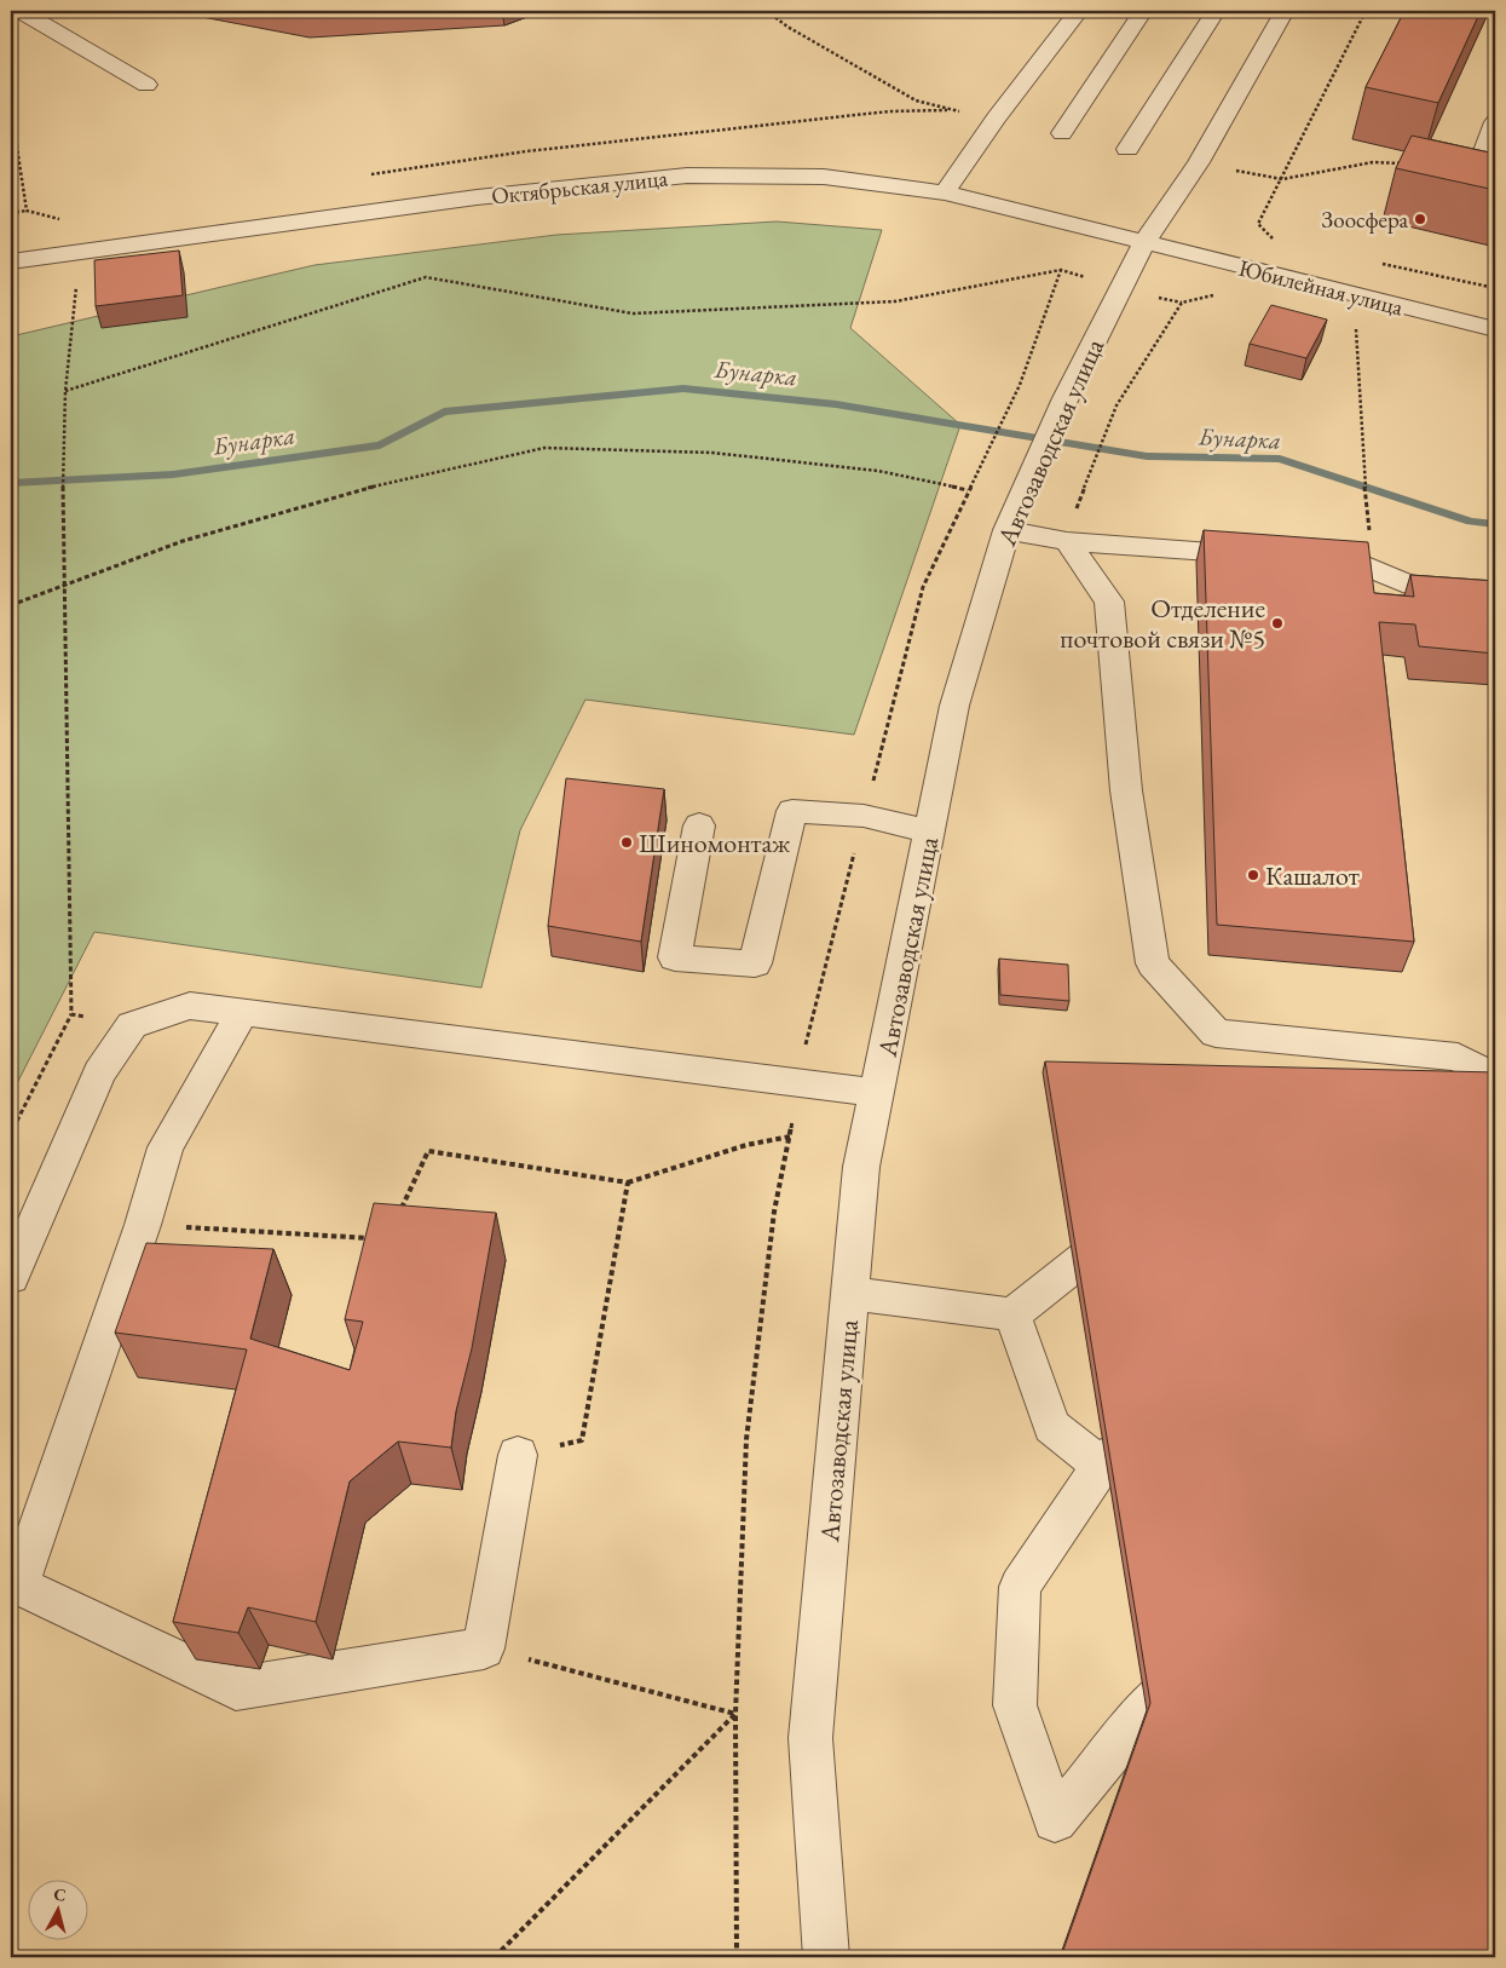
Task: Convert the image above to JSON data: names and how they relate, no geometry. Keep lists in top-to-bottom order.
{
  "streets": {
    "street": ["Октябрьская улица", "Юбилейная улица", "Автозаводская улица"]
  },
  "crossings": [
    ["Октябрьская улица", "Юбилейная улица"],
    ["Октябрьская улица", "Автозаводская улица"],
    ["Юбилейная улица", "Автозаводская улица"]
  ],
  "water": ["Бунарка"],
  "places": [
    "Зоосфера",
    "Отделение почтовой связи №5",
    "Шиномонтаж",
    "Кашалот"
  ],
  "north": "top"
}
